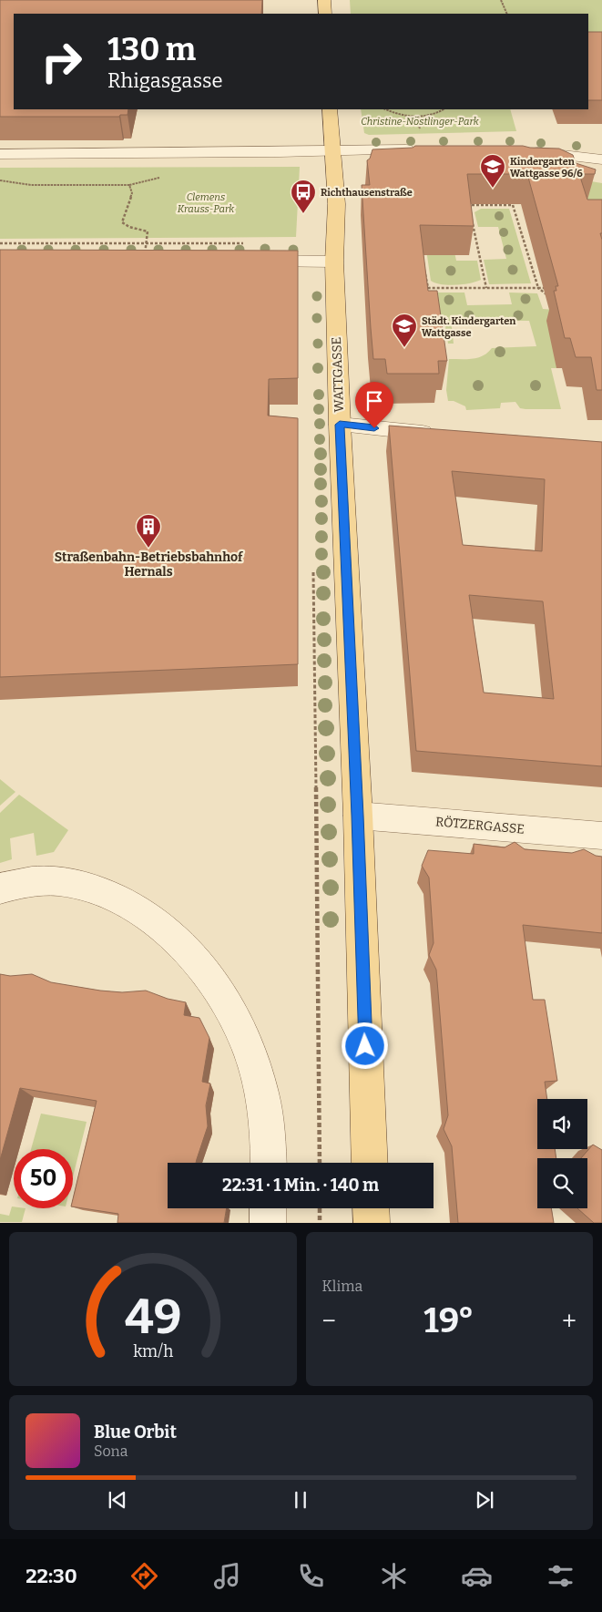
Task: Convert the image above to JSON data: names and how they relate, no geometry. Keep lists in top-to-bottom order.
{
  "streets": {
    "main road": ["WATTGASSE"],
    "street": ["RÖTZERGASSE"]
  },
  "crossings": [
    ["WATTGASSE", "RÖTZERGASSE"]
  ],
  "parks": ["Christine-Nöstlinger-Park", "Clemens Krauss-Park"],
  "places": {
    "school or university": ["Kindergarten Wattgasse 96/6", "Städt. Kindergarten Wattgasse"],
    "bus stop": ["Richthausenstraße"],
    "building": ["Straßenbahn-Betriebsbahnhof Hernals"]
  },
  "page": {
    "turn": ["130 m", "Rhigasgasse"],
    "limit": "50",
    "trip": "22:31 · 1 Min. · 140 m",
    "tile": "Klima",
    "heat": ["−", "19°", "+"],
    "song": ["Blue Orbit", "Sona"],
    "tabs": "22:30",
    "gauge": ["49", "km/h"]
  }
}
